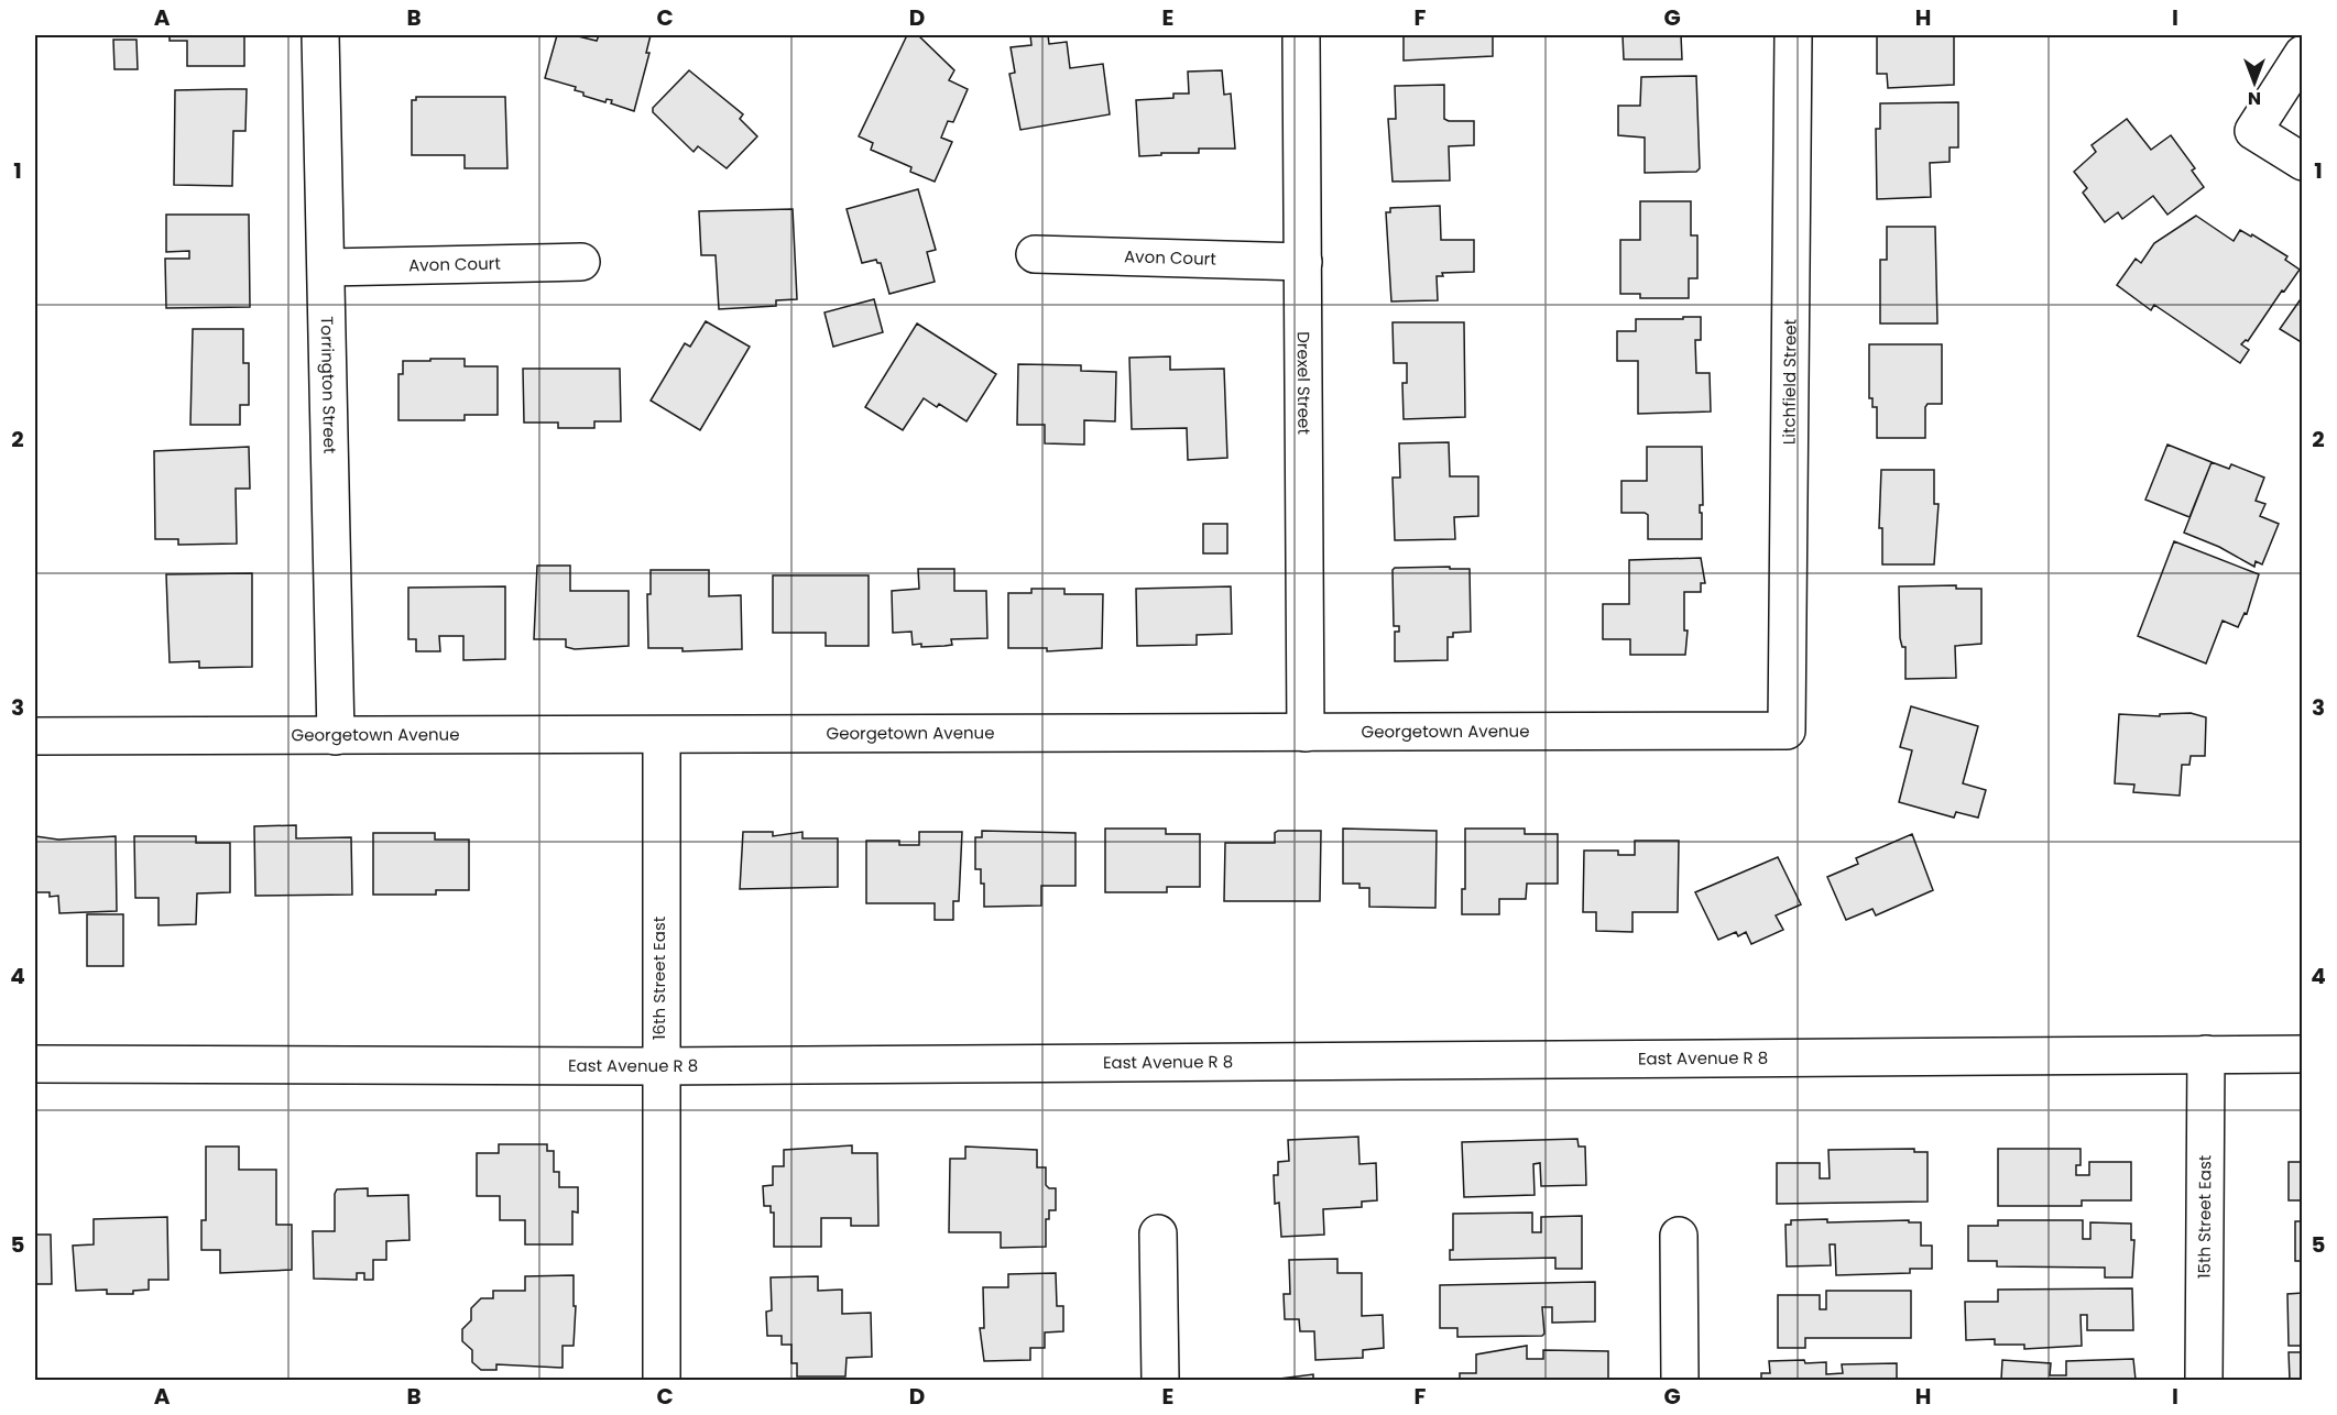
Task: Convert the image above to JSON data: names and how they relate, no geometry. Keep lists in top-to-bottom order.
{
  "streets": {
    "street": [
      "Avon Court",
      "Litchfield Street",
      "Drexel Street",
      "Torrington Street",
      "Georgetown Avenue",
      "16th Street East",
      "East Avenue R 8",
      "15th Street East"
    ]
  },
  "crossings": [
    ["Avon Court", "Drexel Street"],
    ["Avon Court", "Torrington Street"],
    ["Litchfield Street", "Georgetown Avenue"],
    ["Drexel Street", "Georgetown Avenue"],
    ["Torrington Street", "Georgetown Avenue"],
    ["Georgetown Avenue", "16th Street East"],
    ["16th Street East", "East Avenue R 8"],
    ["East Avenue R 8", "15th Street East"]
  ],
  "north": "bottom",
  "grid": {
    "columns": [
      "A",
      "B",
      "C",
      "D",
      "E",
      "F",
      "G",
      "H",
      "I"
    ],
    "rows": [
      "1",
      "2",
      "3",
      "4",
      "5"
    ]
  }
}
